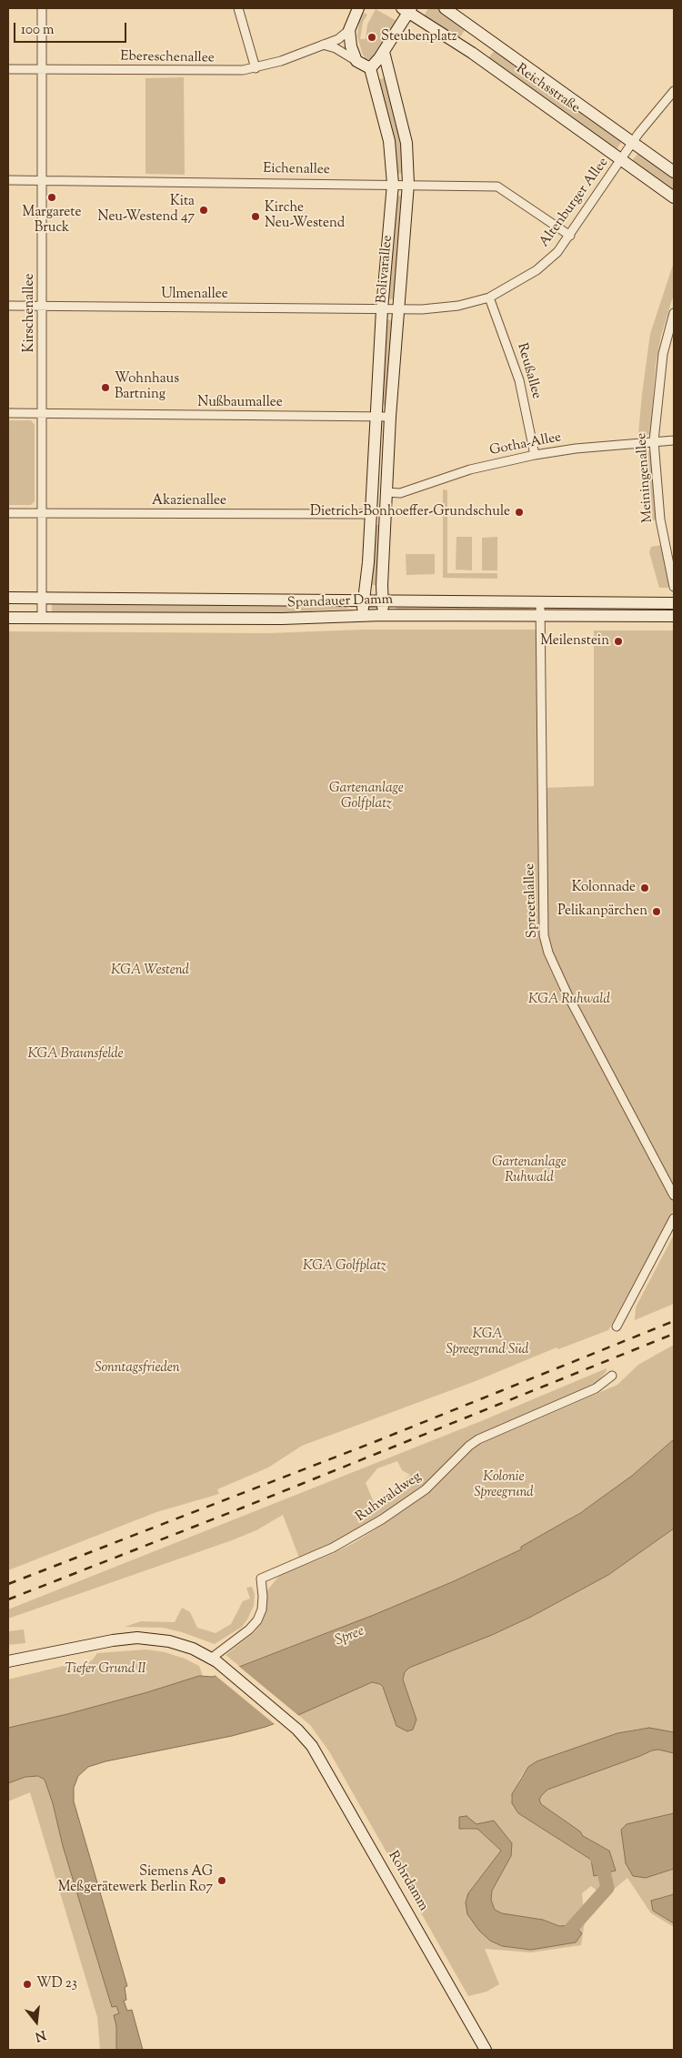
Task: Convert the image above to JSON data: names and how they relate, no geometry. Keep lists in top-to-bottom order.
{
  "streets": {
    "main road": [
      "Reichsstraße",
      "Bolivarallee",
      "Spandauer Damm",
      "Rohrdamm"
    ],
    "street": [
      "Ebereschenallee",
      "Eichenallee",
      "Altenburger Allee",
      "Ulmenallee",
      "Kirschenallee",
      "Reußallee",
      "Nußbaumallee",
      "Gotha-Allee",
      "Meiningenallee",
      "Akazienallee",
      "Spreetalallee",
      "Ruhwaldweg"
    ]
  },
  "crossings": [
    ["Ebereschenallee", "Kirschenallee"],
    ["Reichsstraße", "Altenburger Allee"],
    ["Eichenallee", "Altenburger Allee"],
    ["Eichenallee", "Bolivarallee"],
    ["Eichenallee", "Kirschenallee"],
    ["Altenburger Allee", "Bolivarallee"],
    ["Altenburger Allee", "Ulmenallee"],
    ["Altenburger Allee", "Reußallee"],
    ["Bolivarallee", "Ulmenallee"],
    ["Bolivarallee", "Nußbaumallee"],
    ["Bolivarallee", "Gotha-Allee"],
    ["Bolivarallee", "Akazienallee"],
    ["Bolivarallee", "Spandauer Damm"],
    ["Ulmenallee", "Kirschenallee"],
    ["Kirschenallee", "Nußbaumallee"],
    ["Kirschenallee", "Akazienallee"],
    ["Kirschenallee", "Spandauer Damm"],
    ["Reußallee", "Gotha-Allee"],
    ["Gotha-Allee", "Meiningenallee"],
    ["Spandauer Damm", "Spreetalallee"],
    ["Ruhwaldweg", "Rohrdamm"]
  ],
  "water": ["Spree"],
  "parks": [
    "Gartenanlage Golfplatz",
    "KGA Westend",
    "KGA Ruhwald",
    "KGA Braunsfelde",
    "Gartenanlage Ruhwald",
    "KGA Golfplatz",
    "KGA Spreegrund Süd",
    "Sonntagsfrieden",
    "Kolonie Spreegrund",
    "Tiefer Grund II"
  ],
  "places": [
    "Steubenplatz",
    "Margarete Bruck",
    "Kita Neu-Westend 47",
    "Kirche Neu-Westend",
    "Wohnhaus Bartning",
    "Dietrich-Bonhoeffer-Grundschule",
    "Meilenstein",
    "Kolonnade",
    "Pelikanpärchen",
    "Siemens AG Meßgerätewerk Berlin Ro7",
    "WD 23"
  ],
  "scale_bar": "100 m",
  "north": "bottom"
}
